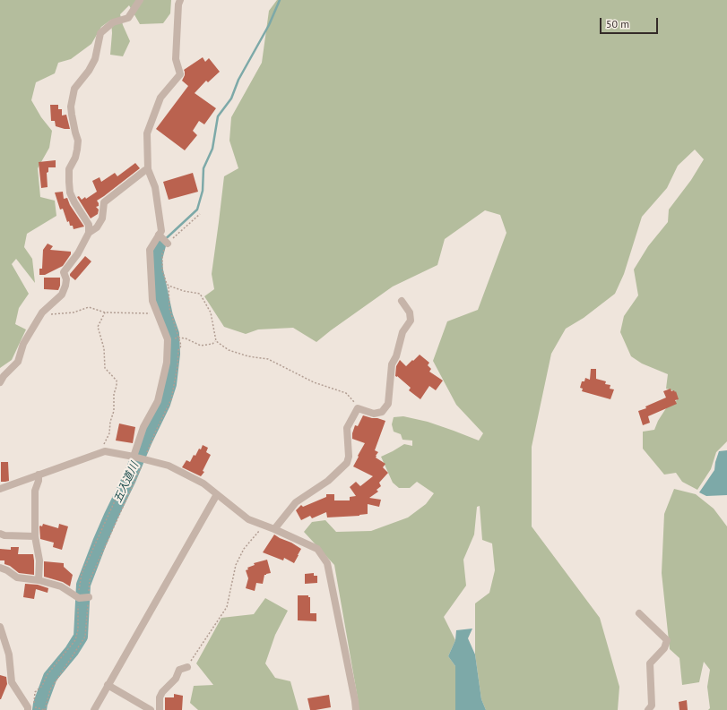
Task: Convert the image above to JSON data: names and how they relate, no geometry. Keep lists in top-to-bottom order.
{
  "water": ["五入道川"],
  "scale_bar": "50 m"
}
